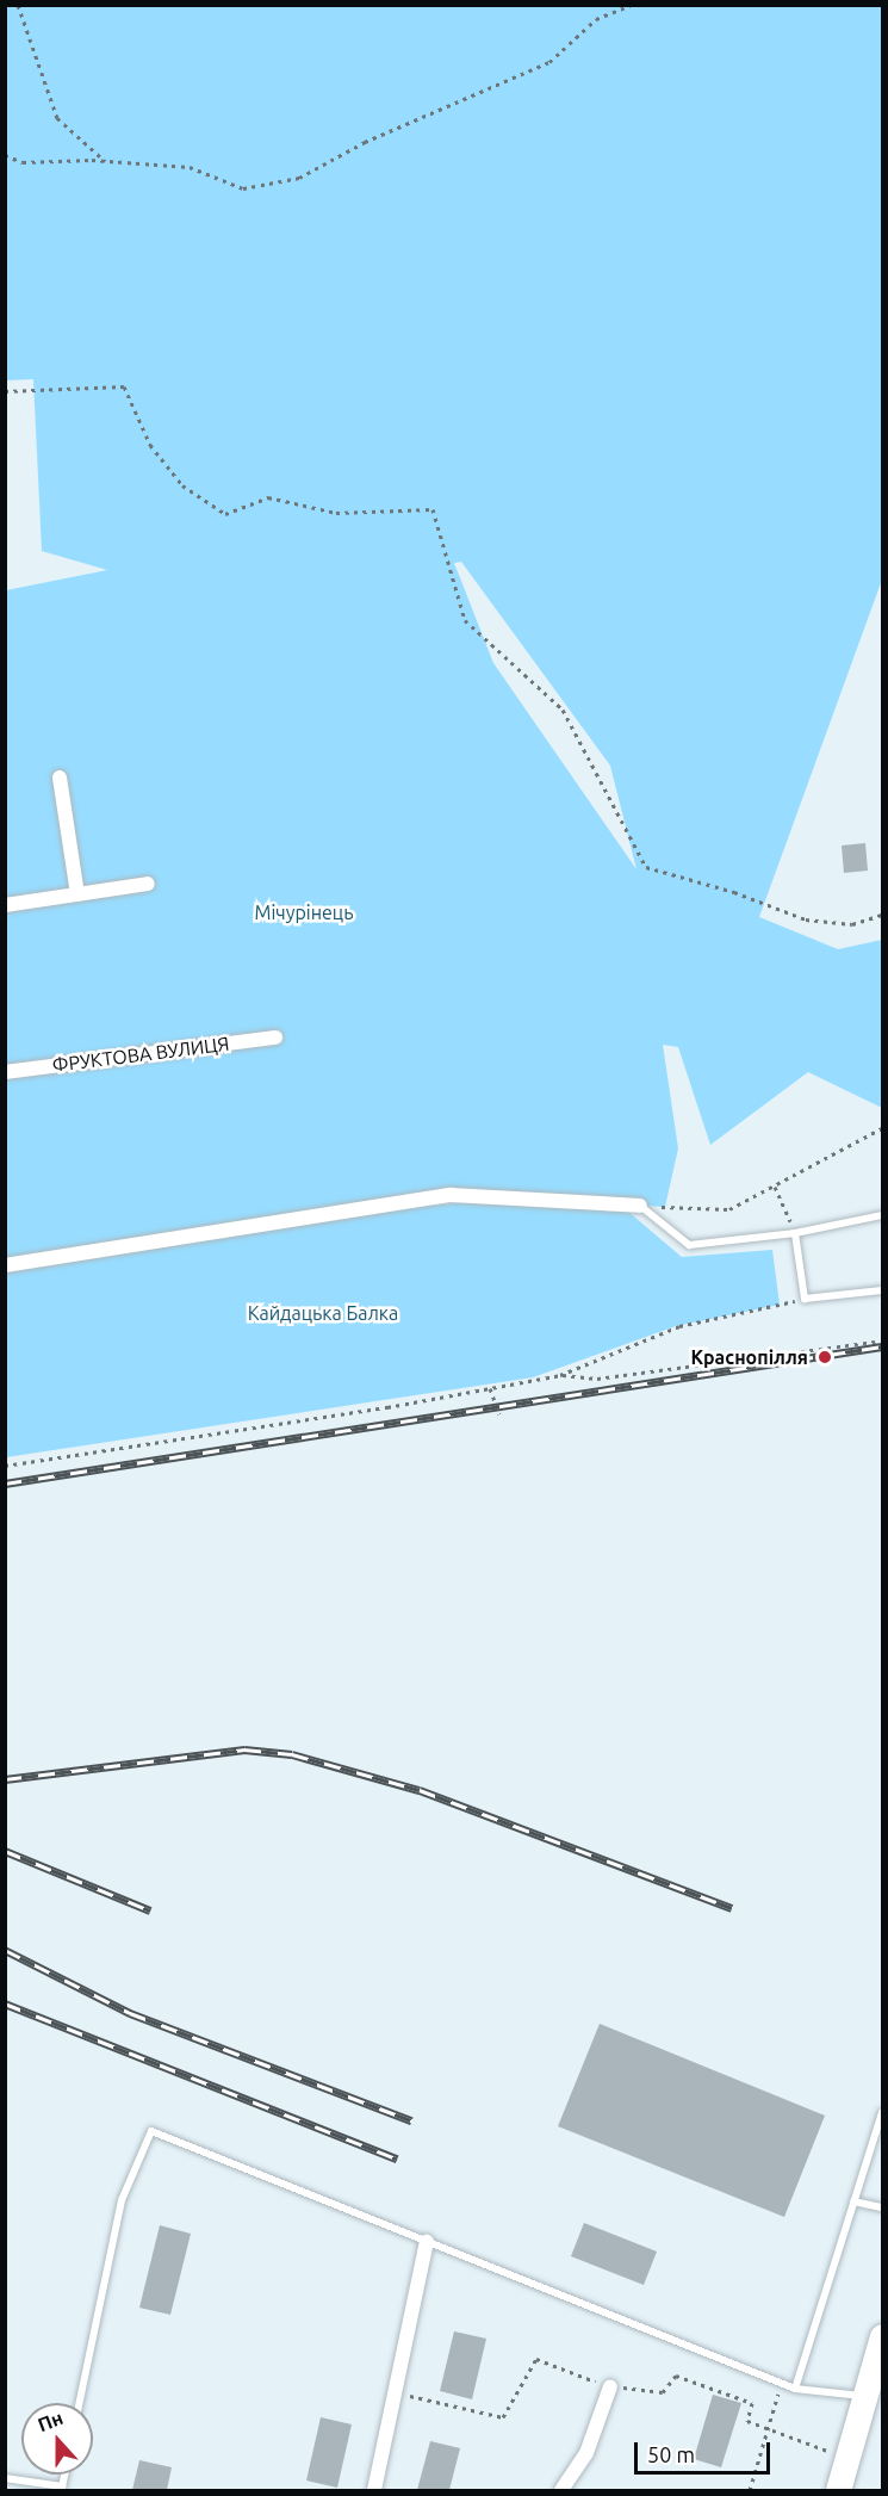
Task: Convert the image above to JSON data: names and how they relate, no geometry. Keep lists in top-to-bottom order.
{
  "streets": {
    "street": ["ФРУКТОВА ВУЛИЦЯ"]
  },
  "parks": ["Мічурінець", "Кайдацька Балка"],
  "places": ["Краснопілля"],
  "scale_bar": "50 m",
  "north": "top"
}
